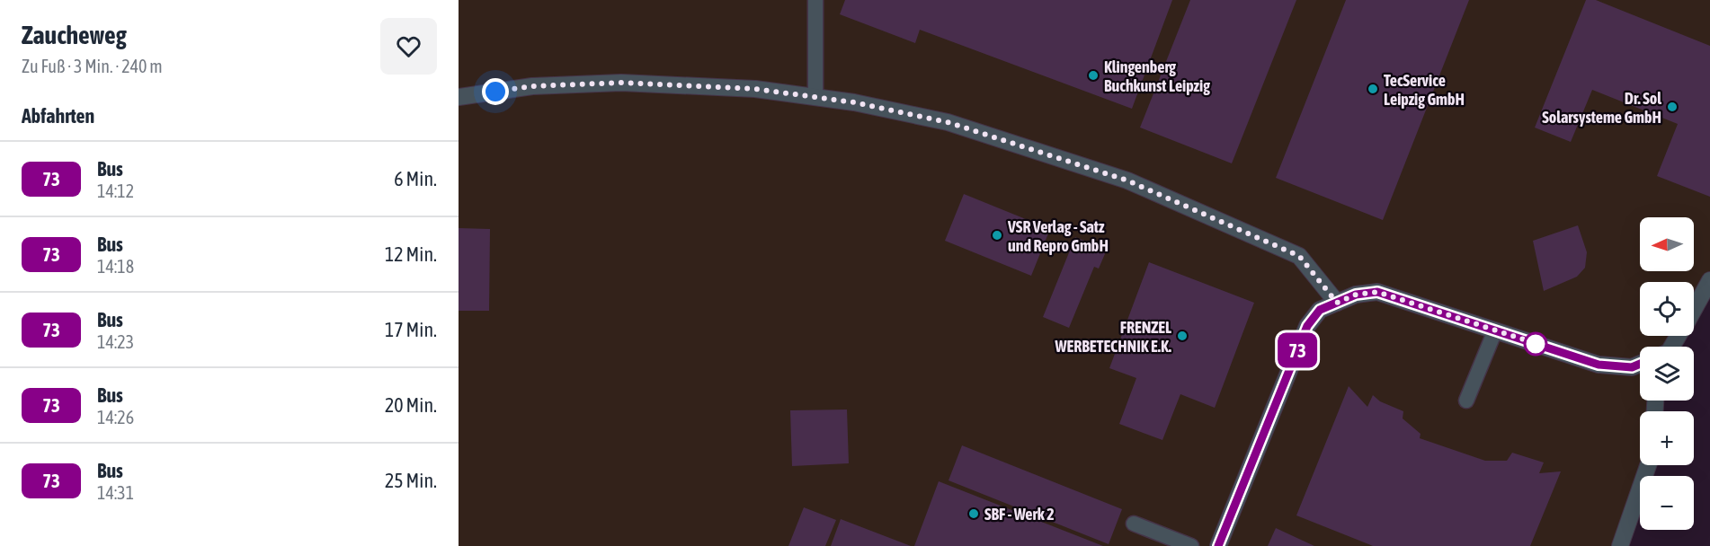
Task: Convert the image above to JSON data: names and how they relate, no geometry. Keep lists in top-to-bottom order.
{
  "places": [
    "Klingenberg Buchkunst Leipzig",
    "TecService Leipzig GmbH",
    "Dr. Sol Solarsysteme GmbH",
    "VSR Verlag - Satz und Repro GmbH",
    "FRENZEL WERBETECHNIK E.K.",
    "SBF - Werk 2"
  ],
  "lines": ["bus line 73"],
  "north": "left",
  "page": {
    "heading": [
      ["Zaucheweg", "Zu Fuß · 3 Min. · 240 m"],
      "Abfahrten"
    ],
    "on_map": "73",
    "list": [
      {
        "mark": "73",
        "name": "Bus",
        "note": "14:12",
        "value": "6 Min."
      },
      {
        "mark": "73",
        "name": "Bus",
        "note": "14:18",
        "value": "12 Min."
      },
      {
        "mark": "73",
        "name": "Bus",
        "note": "14:23",
        "value": "17 Min."
      },
      {
        "mark": "73",
        "name": "Bus",
        "note": "14:26",
        "value": "20 Min."
      },
      {
        "mark": "73",
        "name": "Bus",
        "note": "14:31",
        "value": "25 Min."
      }
    ],
    "map_buttons": ["+", "−"]
  }
}
